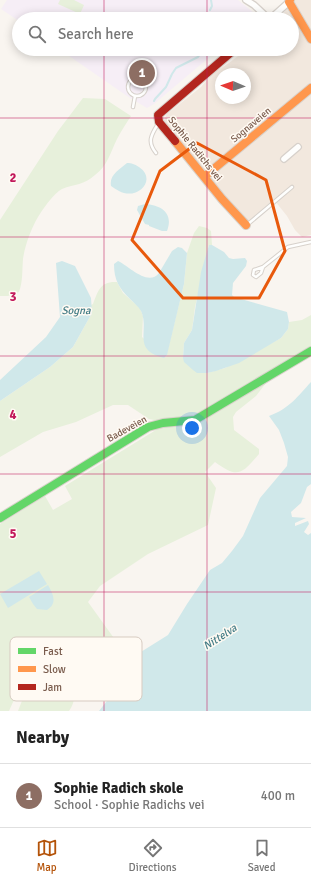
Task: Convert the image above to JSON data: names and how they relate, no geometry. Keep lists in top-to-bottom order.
{
  "streets": {
    "street": ["Sognaveien", "Sophie Radichs vei", "Badeveien"]
  },
  "crossings": [
    ["Sognaveien", "Sophie Radichs vei"]
  ],
  "water": ["Sogna", "Nittelva"],
  "legend": ["Fast", "Slow", "Jam"],
  "north": "left",
  "page": {
    "search": "Search here",
    "pins": "1",
    "heading": "Nearby",
    "list": [
      {
        "mark": "1",
        "name": "Sophie Radich skole",
        "note": "School · Sophie Radichs vei",
        "value": "400 m"
      }
    ],
    "nav": ["Map", "Directions", "Saved"]
  },
  "grid": {
    "rows": [
      "2",
      "3",
      "4",
      "5"
    ]
  }
}
